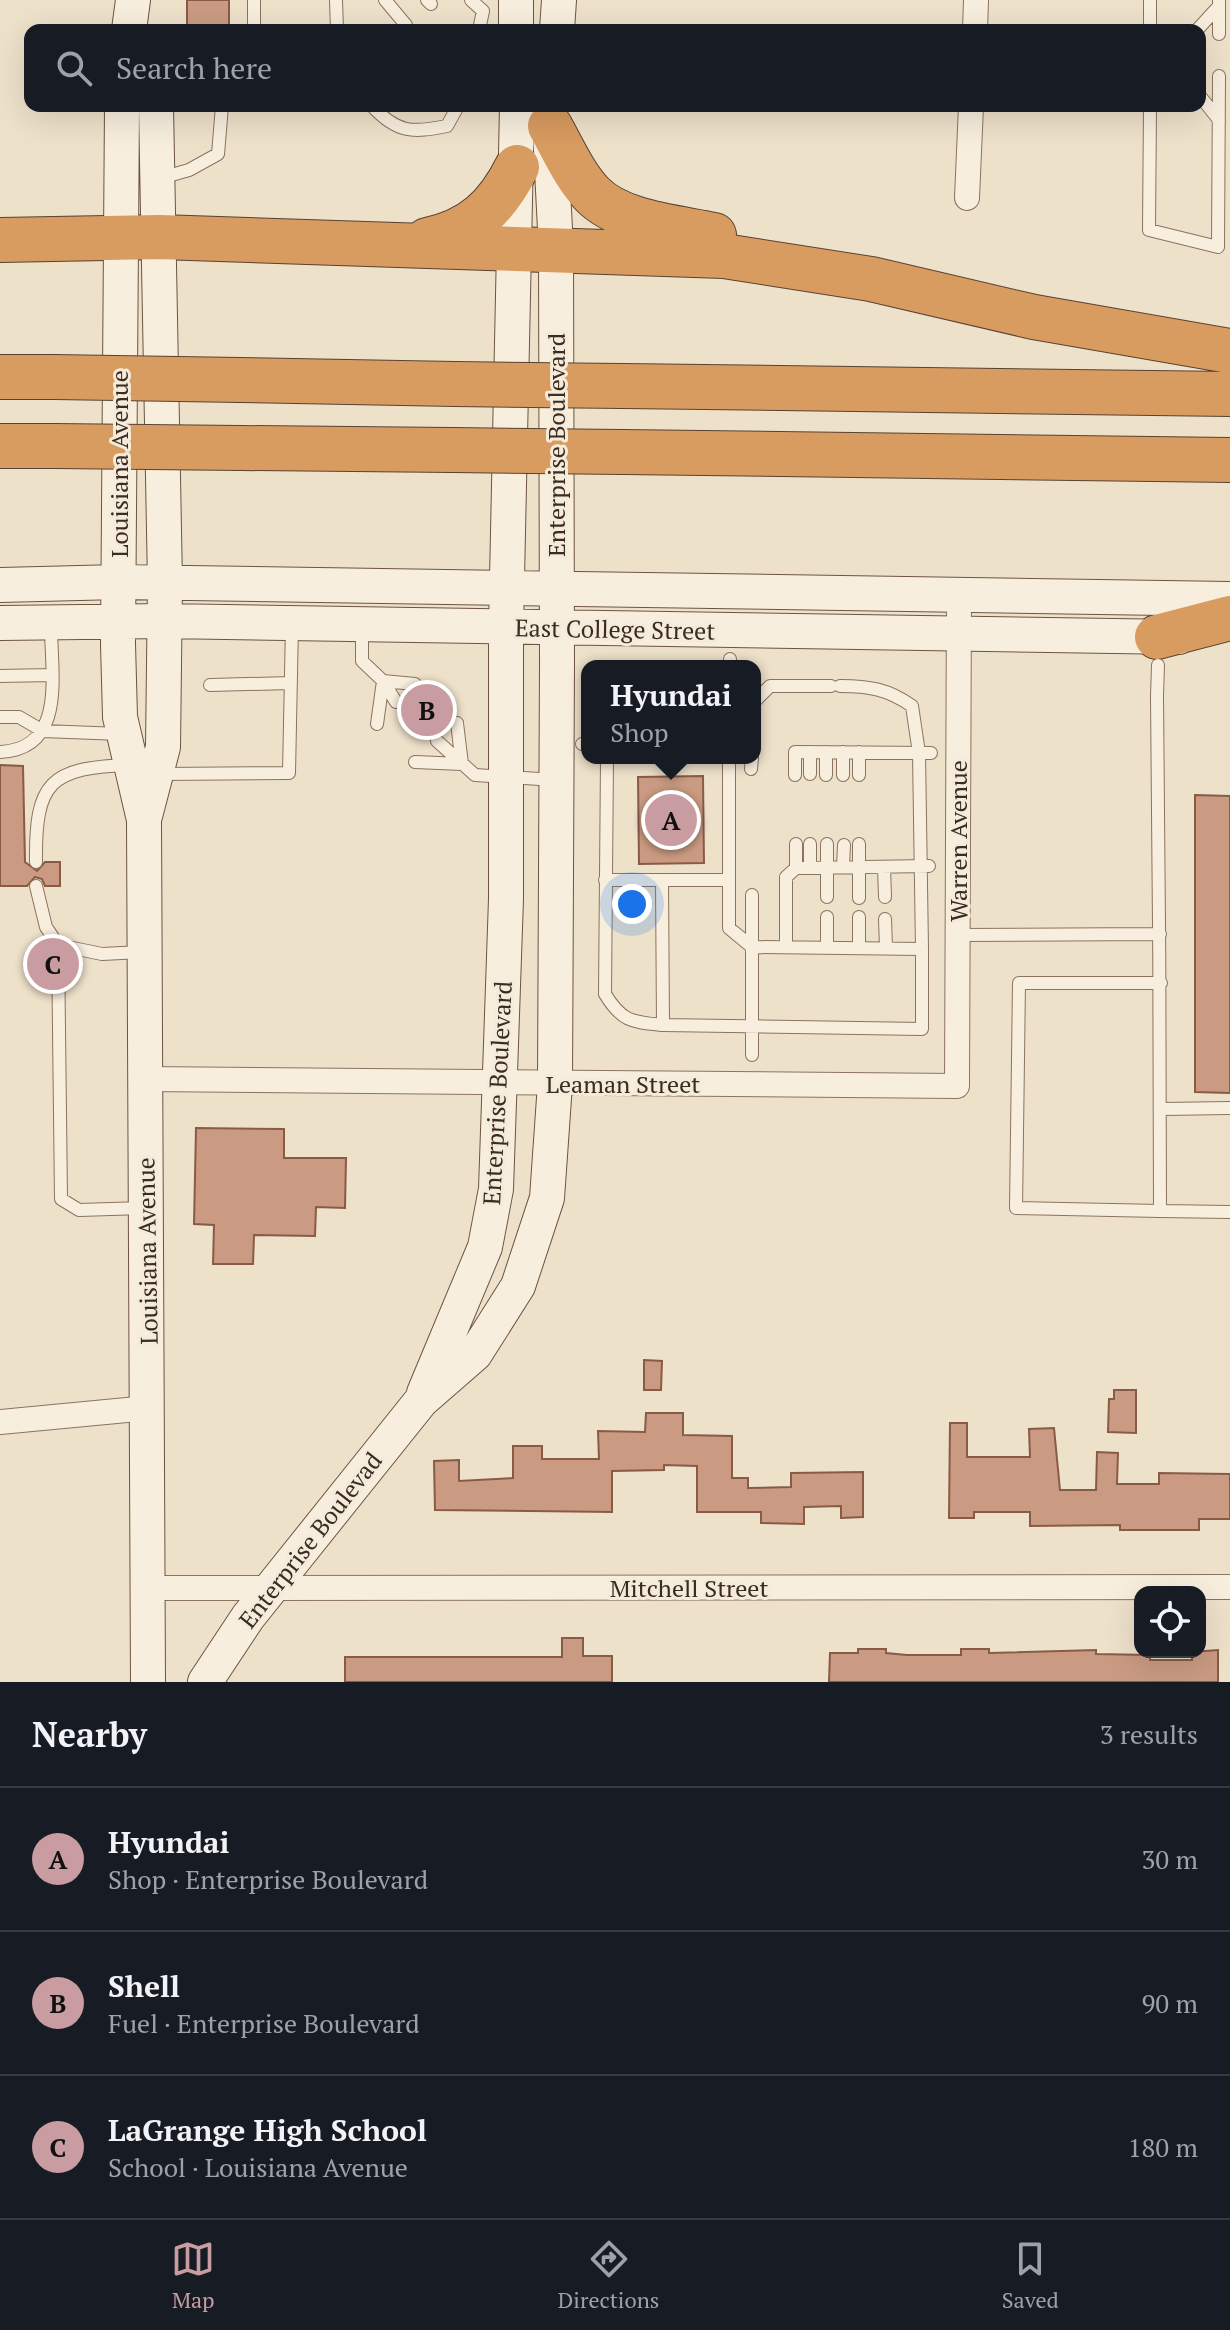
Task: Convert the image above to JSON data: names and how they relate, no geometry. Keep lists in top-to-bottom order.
{
  "streets": {
    "main road": [
      "Enterprise Boulevard",
      "Louisiana Avenue",
      "East College Street",
      "Enterprise Boulevad"
    ],
    "street": ["Warren Avenue", "Leaman Street", "Mitchell Street"]
  },
  "crossings": [
    ["Enterprise Boulevard", "East College Street"],
    ["Enterprise Boulevard", "Leaman Street"],
    ["Enterprise Boulevard", "Enterprise Boulevad"],
    ["Louisiana Avenue", "East College Street"],
    ["Louisiana Avenue", "Leaman Street"],
    ["Louisiana Avenue", "Mitchell Street"],
    ["East College Street", "Warren Avenue"],
    ["Warren Avenue", "Leaman Street"],
    ["Enterprise Boulevad", "Mitchell Street"]
  ],
  "page": {
    "search": "Search here",
    "popup": ["Hyundai", "Shop"],
    "pins": ["B", "A", "C"],
    "heading": ["Nearby", "3 results"],
    "list": [
      {
        "mark": "A",
        "name": "Hyundai",
        "note": "Shop · Enterprise Boulevard",
        "value": "30 m"
      },
      {
        "mark": "B",
        "name": "Shell",
        "note": "Fuel · Enterprise Boulevard",
        "value": "90 m"
      },
      {
        "mark": "C",
        "name": "LaGrange High School",
        "note": "School · Louisiana Avenue",
        "value": "180 m"
      }
    ],
    "nav": ["Map", "Directions", "Saved"]
  }
}
